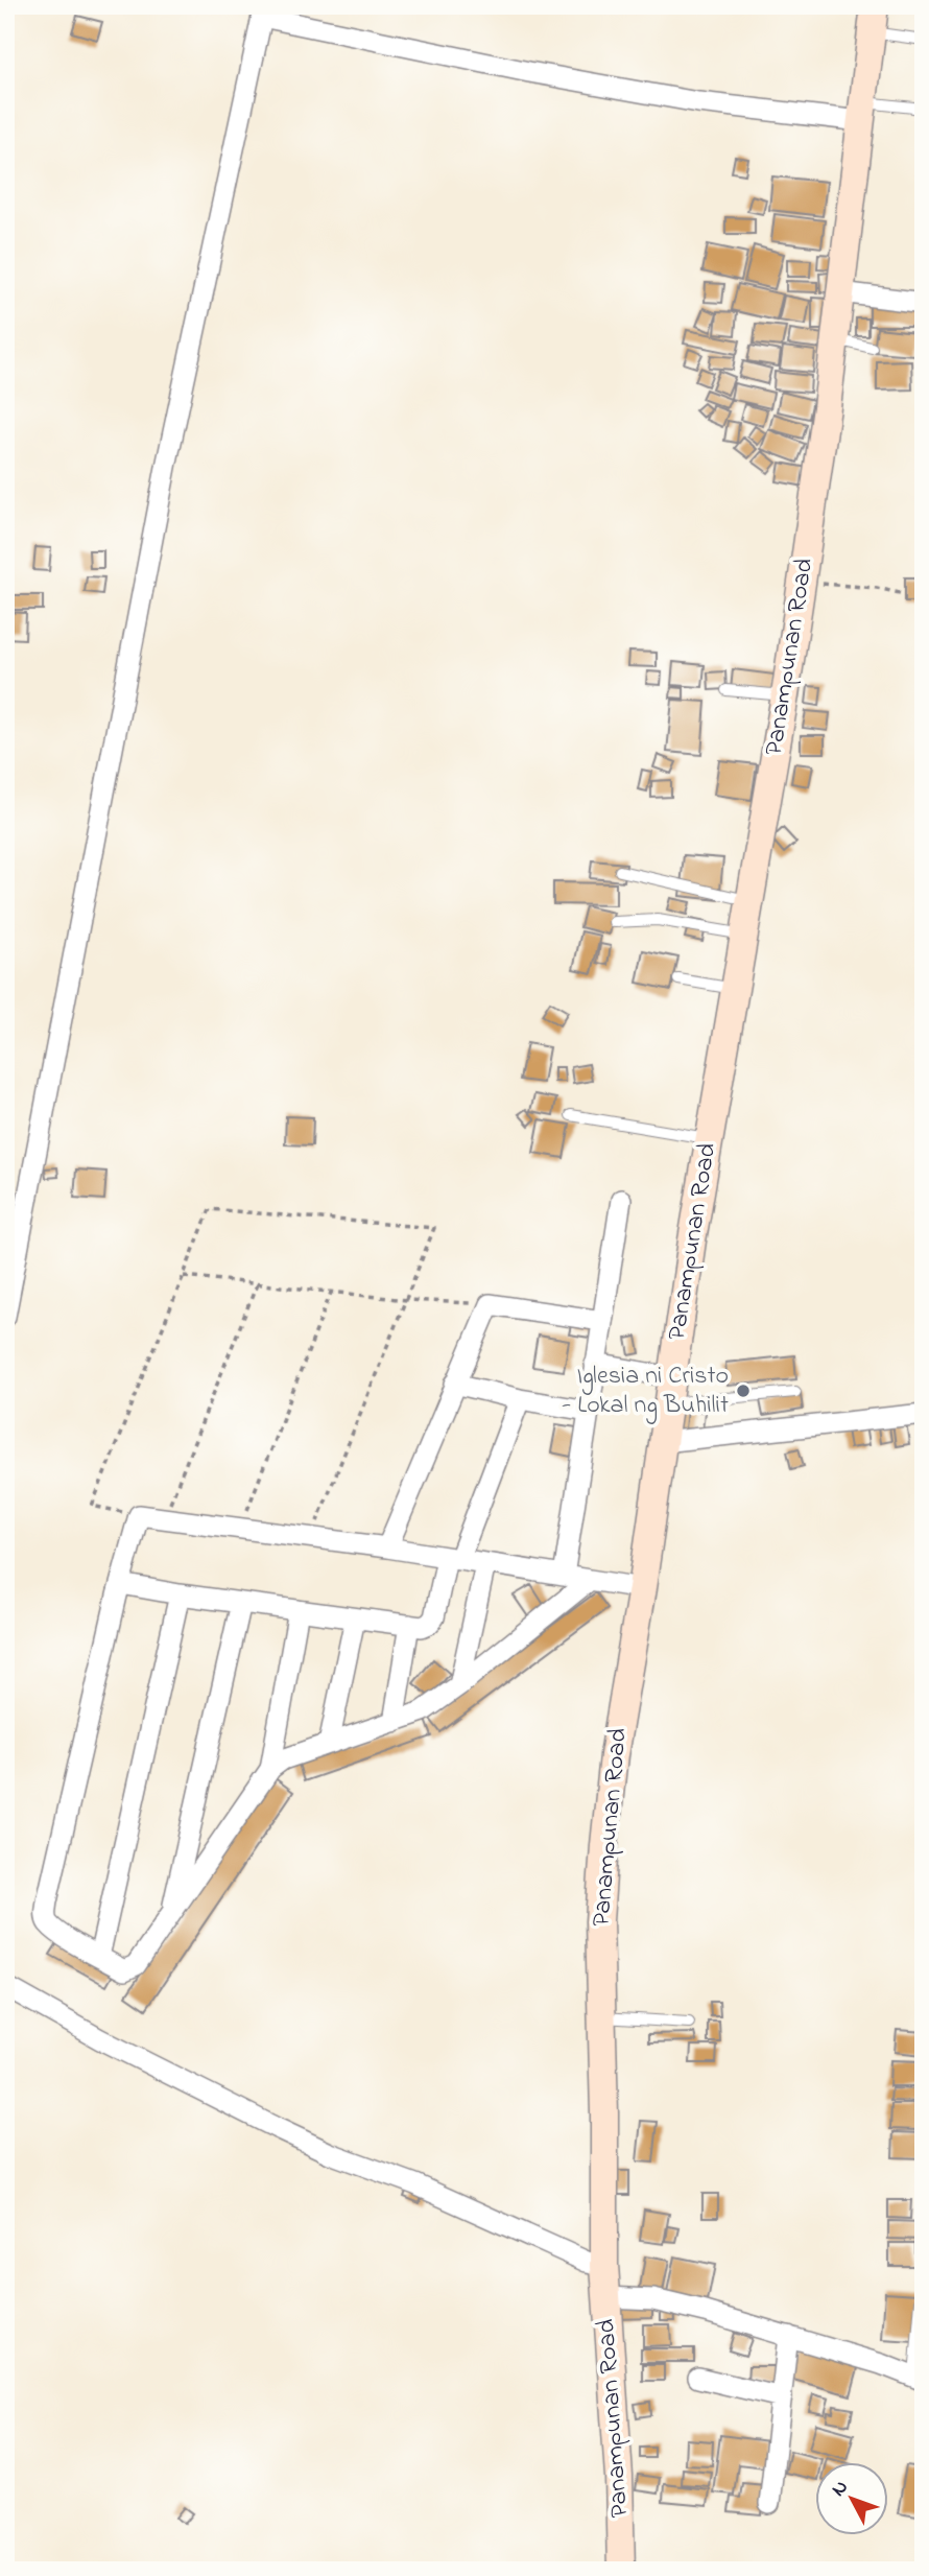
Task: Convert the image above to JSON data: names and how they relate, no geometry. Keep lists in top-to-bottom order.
{
  "streets": {
    "street": ["Panampunan Road"]
  },
  "places": ["Iglesia ni Cristo - Lokal ng Buhilit"],
  "north": "top left"
}
